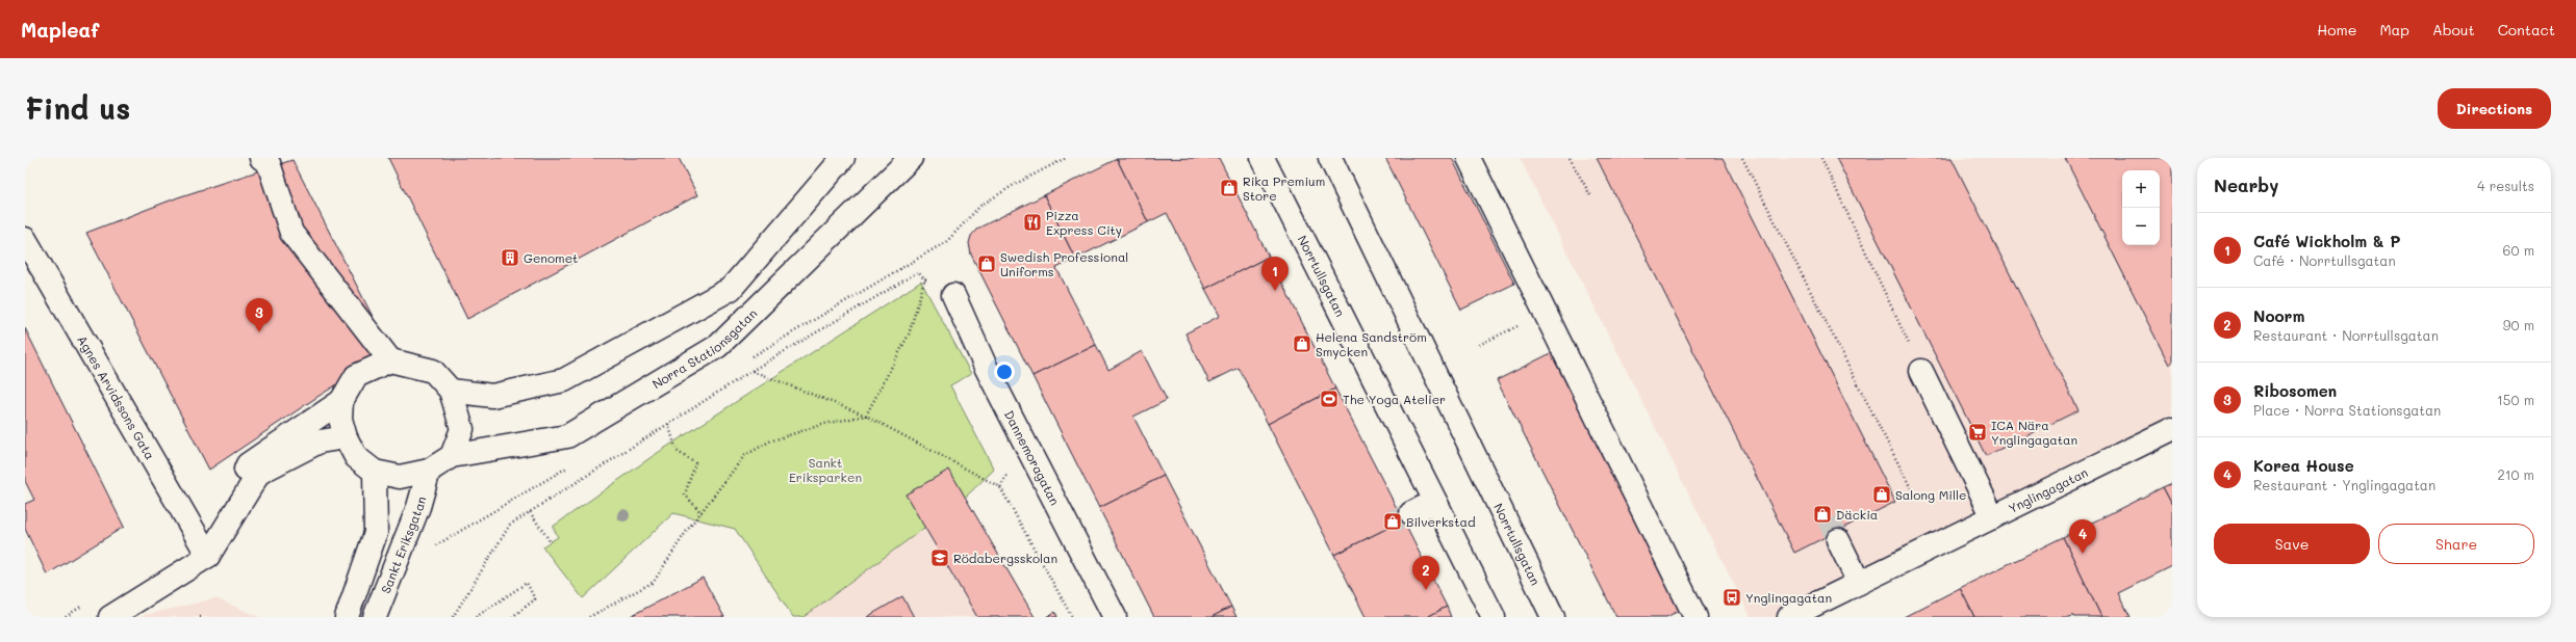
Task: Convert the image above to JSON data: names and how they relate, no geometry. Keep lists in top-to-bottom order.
{
  "streets": {
    "street": [
      "Norrtullsgatan",
      "Norra Stationsgatan",
      "Agnes Arvidssons Gata",
      "Dannemoragatan",
      "Ynglingagatan",
      "Sankt Eriksgatan"
    ]
  },
  "crossings": [
    ["Norra Stationsgatan", "Agnes Arvidssons Gata"],
    ["Norra Stationsgatan", "Sankt Eriksgatan"]
  ],
  "parks": ["Sankt Eriksparken"],
  "places": {
    "shop": [
      "Rika Premium Store",
      "Swedish Professional Uniforms",
      "Helena Sandström Smycken",
      "Salong Mille",
      "Däckia",
      "Bilverkstad"
    ],
    "restaurant": ["Pizza Express City"],
    "building": ["Genomet"],
    "sports": ["The Yoga Atelier"],
    "supermarket": ["ICA Nära Ynglingagatan"],
    "school or university": ["Rödabergsskolan"],
    "bus stop": ["Ynglingagatan"]
  },
  "page": {
    "header": "Mapleaf",
    "nav": [
      "Home",
      "Map",
      "About",
      "Contact"
    ],
    "buttons": [
      "Directions",
      ["Save", "Share"]
    ],
    "title": "Find us",
    "heading": ["Nearby", "4 results"],
    "map_buttons": ["+", "−"],
    "list": [
      {
        "mark": "1",
        "name": "Café Wickholm & P",
        "note": "Café · Norrtullsgatan",
        "value": "60 m"
      },
      {
        "mark": "2",
        "name": "Noorm",
        "note": "Restaurant · Norrtullsgatan",
        "value": "90 m"
      },
      {
        "mark": "3",
        "name": "Ribosomen",
        "note": "Place · Norra Stationsgatan",
        "value": "150 m"
      },
      {
        "mark": "4",
        "name": "Korea House",
        "note": "Restaurant · Ynglingagatan",
        "value": "210 m"
      }
    ],
    "pins": [
      "1",
      "3",
      "4",
      "2"
    ]
  }
}
